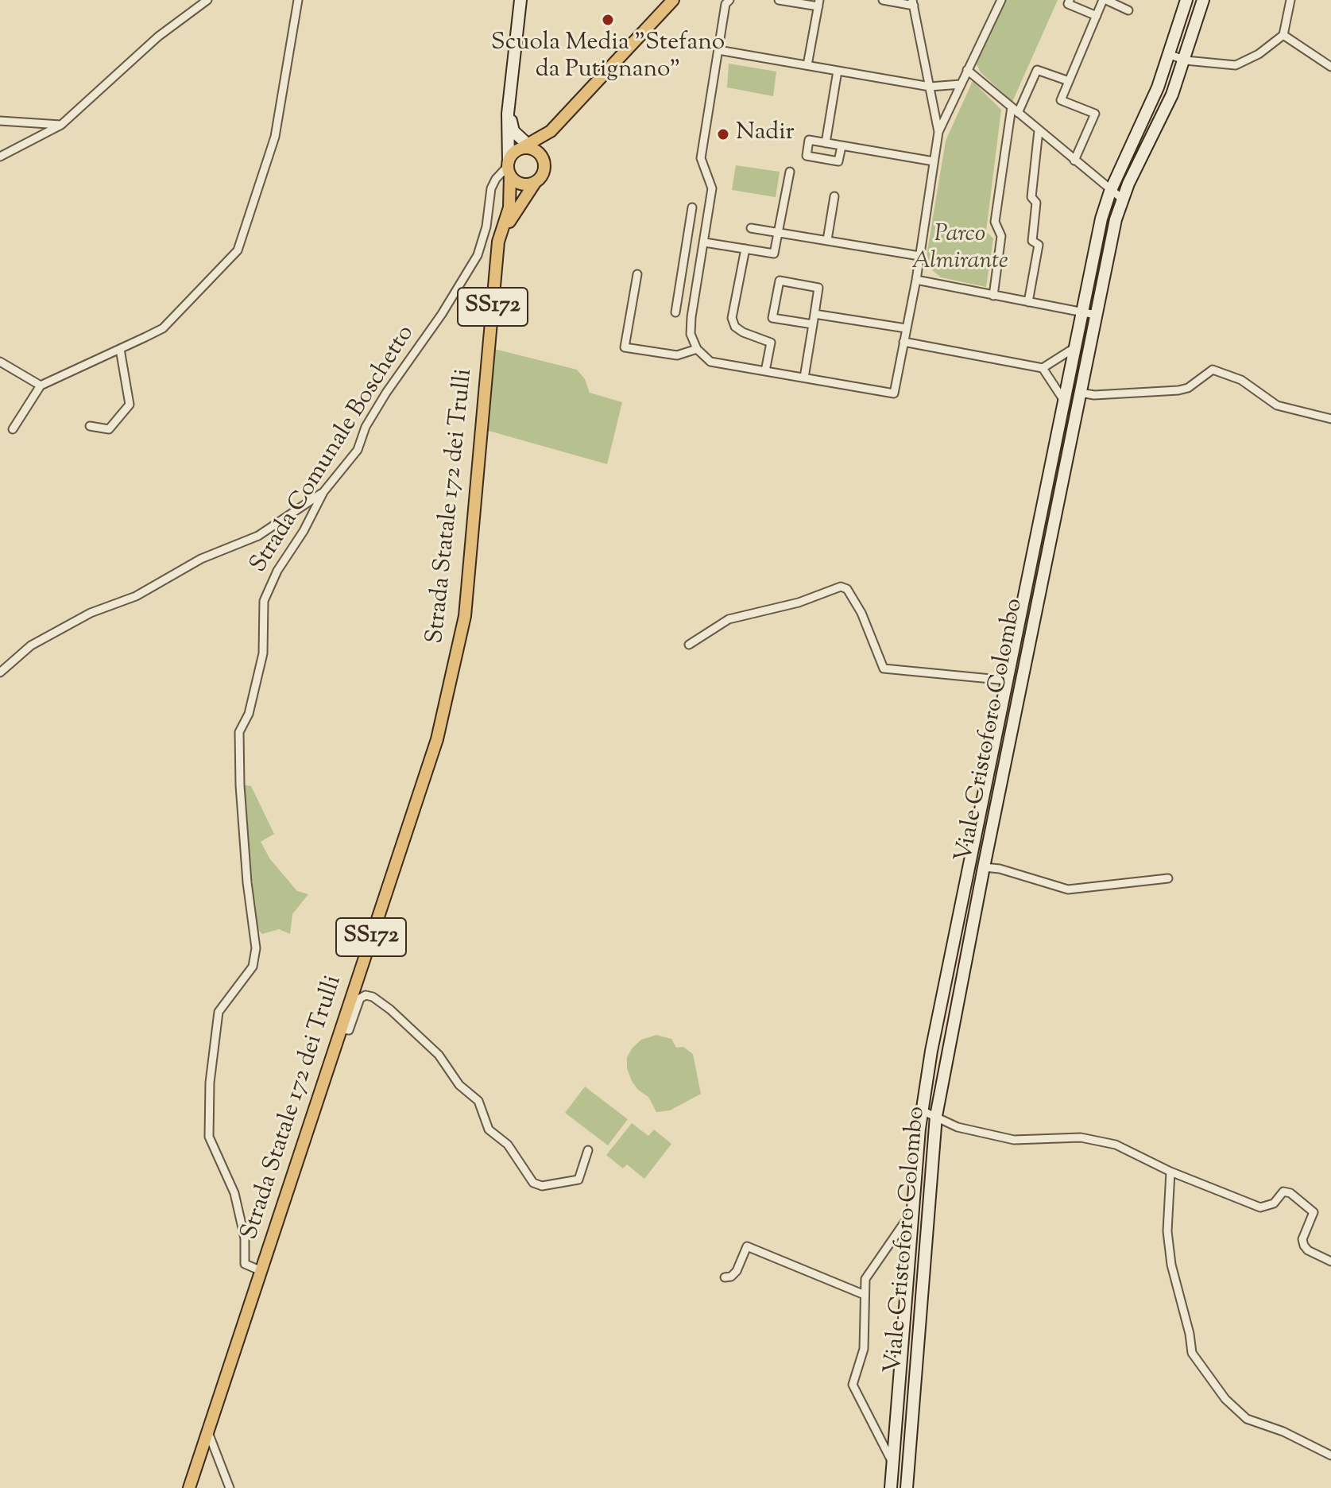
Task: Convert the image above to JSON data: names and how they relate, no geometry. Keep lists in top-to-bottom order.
{
  "streets": {
    "main road": ["SS172", "Strada Statale 172 dei Trulli", "Viale Cristoforo Colombo"],
    "street": ["Strada Comunale Boschetto"]
  },
  "crossings": [
    ["Strada Comunale Boschetto", "Strada Statale 172 dei Trulli"]
  ],
  "parks": ["Parco Almirante"],
  "places": ["Scuola Media \"Stefano da Putignano\"", "Nadir"]
}
